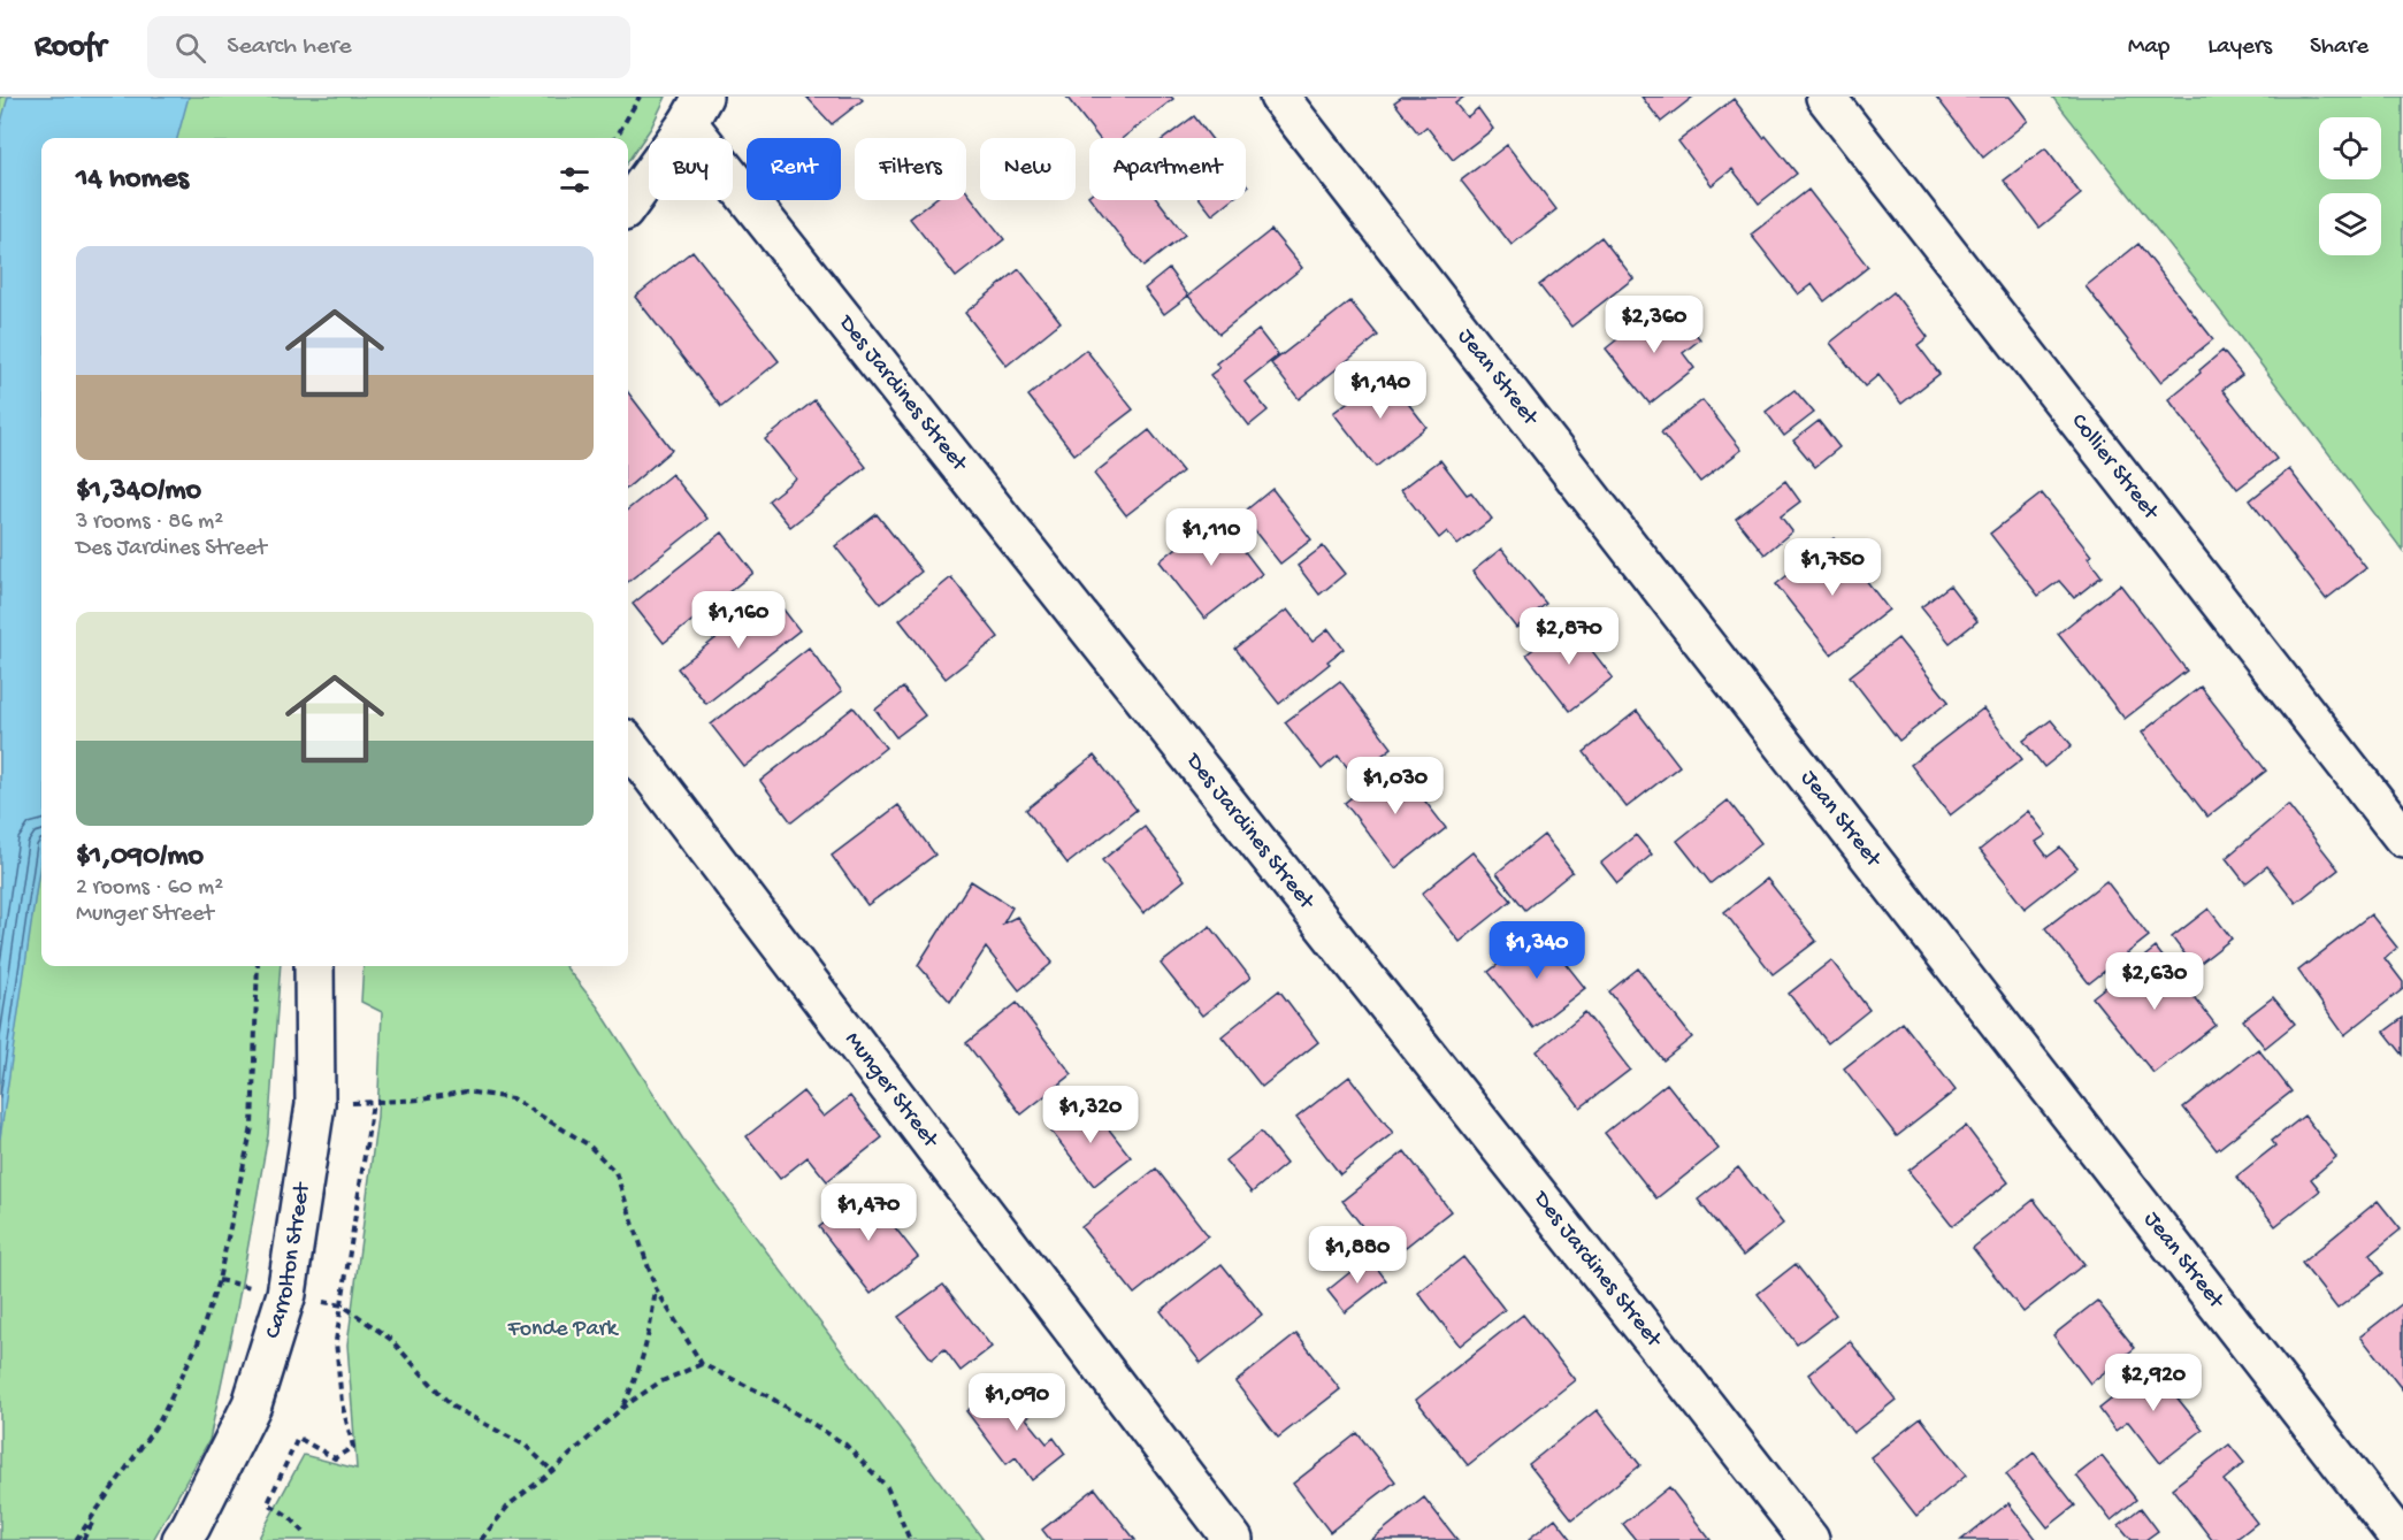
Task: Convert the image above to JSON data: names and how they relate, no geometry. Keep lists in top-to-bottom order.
{
  "streets": {
    "street": [
      "Jean Street",
      "Des Jardines Street",
      "Collier Street",
      "Munger Street",
      "Carrolton Street"
    ]
  },
  "parks": ["Fonde Park"],
  "page": {
    "header": "Roofr",
    "search": "Search here",
    "nav": ["Map", "Layers", "Share"],
    "chip": [
      "Buy",
      "Rent",
      "Filters",
      "New",
      "Apartment"
    ],
    "heading": "14 homes",
    "list": [
      {
        "name": "$1,340/mo",
        "note": "3 rooms · 86 m² · Des Jardines Street"
      },
      {
        "name": "$1,090/mo",
        "note": "2 rooms · 60 m² · Munger Street"
      }
    ],
    "price": [
      "$2,360",
      "$1,140",
      "$1,110",
      "$1,750",
      "$1,160",
      "$2,870",
      "$1,030",
      "$1,340",
      "$2,630",
      "$1,320",
      "$1,470",
      "$1,880",
      "$2,920",
      "$1,090"
    ]
  }
}
